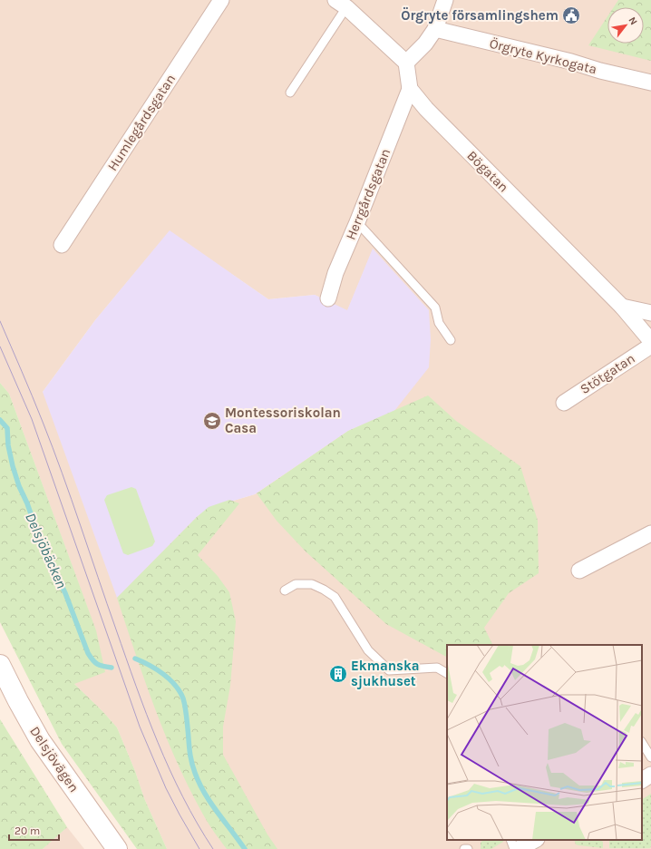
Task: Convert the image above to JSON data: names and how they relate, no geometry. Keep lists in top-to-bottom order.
{
  "streets": {
    "street": [
      "Örgryte Kyrkogata",
      "Humlegårdsgatan",
      "Bögatan",
      "Herrgårdsgatan",
      "Stötgatan",
      "Delsjövägen"
    ]
  },
  "crossings": [
    ["Bögatan", "Herrgårdsgatan"]
  ],
  "water": ["Delsjöbäcken"],
  "places": {
    "public building": ["Örgryte församlingshem"],
    "school or university": ["Montessoriskolan Casa"],
    "building": ["Ekmanska sjukhuset"]
  },
  "scale_bar": "20 m",
  "north": "top right"
}
